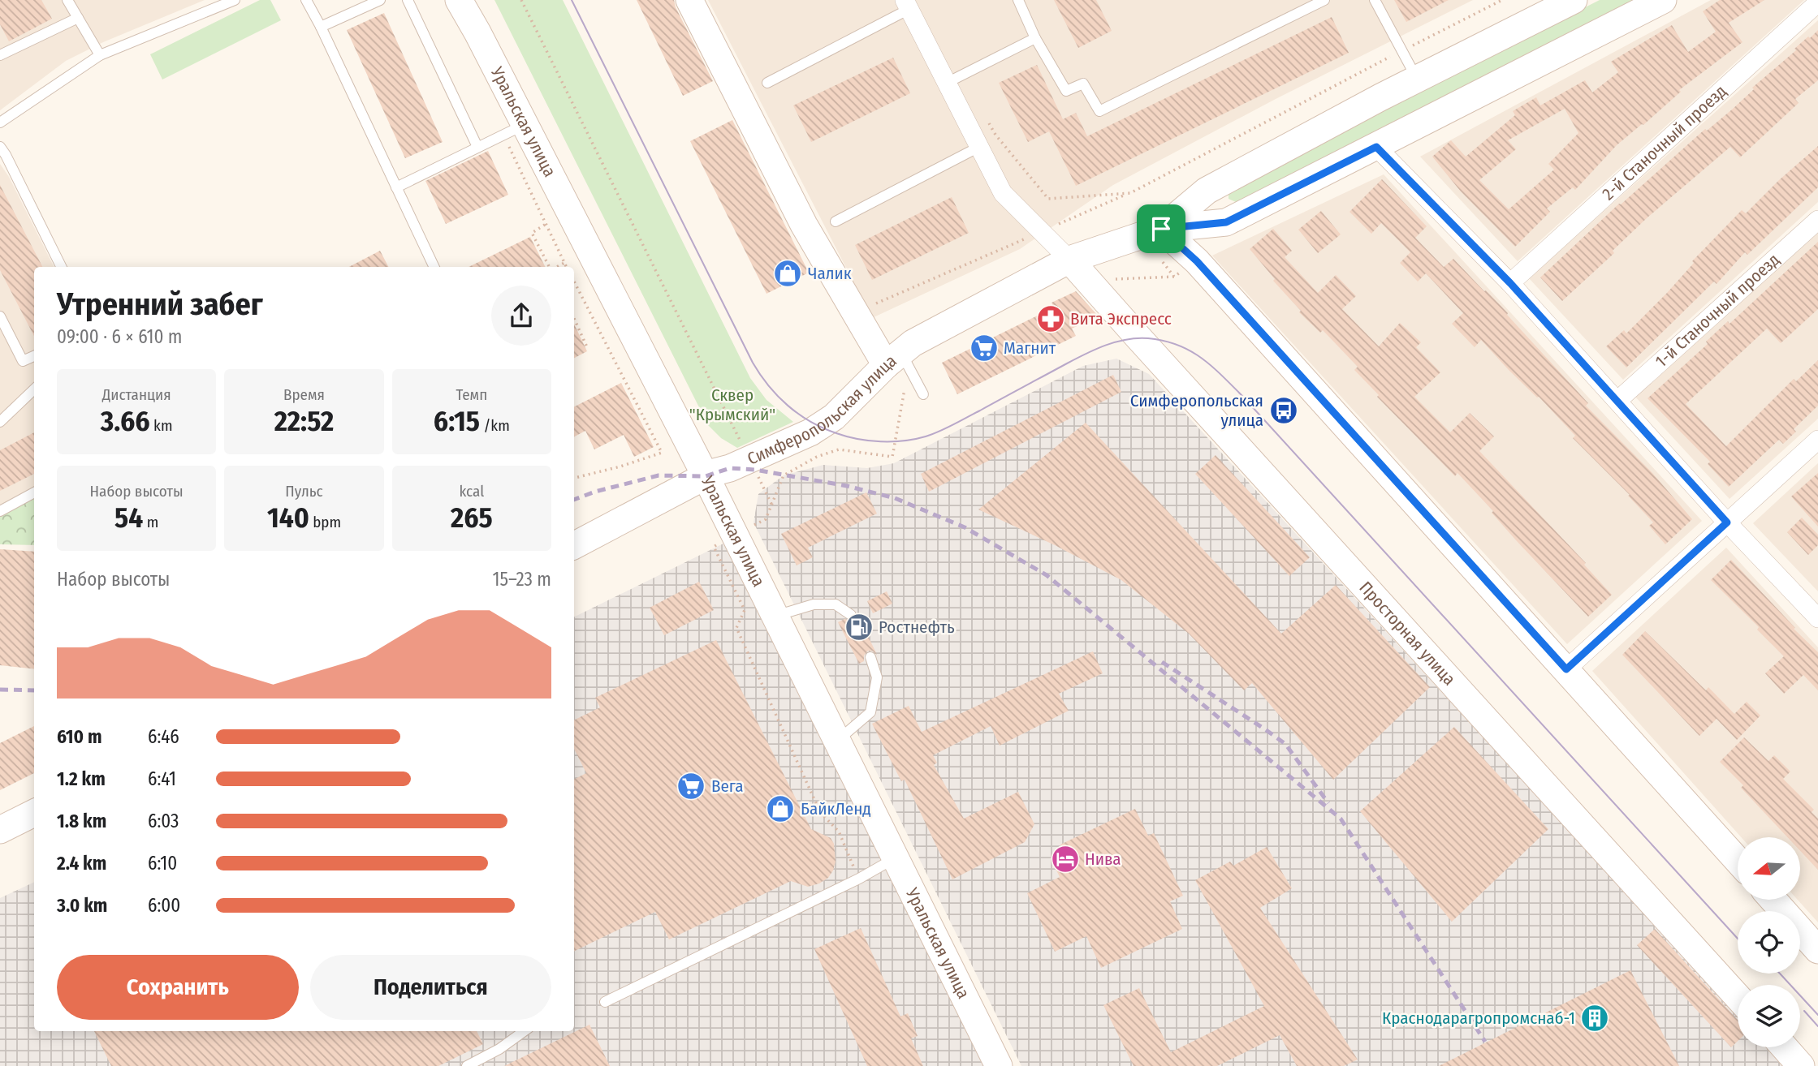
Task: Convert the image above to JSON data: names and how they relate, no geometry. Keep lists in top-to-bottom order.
{
  "streets": {
    "street": [
      "Уральская улица",
      "2-й Станочный проезд",
      "1-й Станочный проезд",
      "Симферопольская улица",
      "Просторная улица"
    ]
  },
  "crossings": [
    ["Уральская улица", "Симферопольская улица"],
    ["Симферопольская улица", "Просторная улица"]
  ],
  "parks": ["Сквер \"Крымский\""],
  "places": {
    "shop": ["Чалик", "БайкЛенд"],
    "pharmacy": ["Вита Экспресс"],
    "supermarket": ["Магнит", "Вега"],
    "bus stop": ["Симферопольская улица"],
    "fuel station": ["Ростнефть"],
    "hotel": ["Нива"],
    "building": ["Краснодарагропромснаб-1"]
  },
  "north": "left",
  "page": {
    "heading": ["Утренний забег", "09:00 · 6 × 610 m"],
    "stats": [
      ["Дистанция", "3.66 km"],
      ["Время", "22:52"],
      ["Темп", "6:15 /km"],
      ["Набор высоты", "54 m"],
      ["Пульс", "140 bpm"],
      ["kcal", "265"]
    ],
    "chart": ["Набор высоты", "15–23 m"],
    "list": [
      {
        "name": "610 m",
        "note": "6:46"
      },
      {
        "name": "1.2 km",
        "note": "6:41"
      },
      {
        "name": "1.8 km",
        "note": "6:03"
      },
      {
        "name": "2.4 km",
        "note": "6:10"
      },
      {
        "name": "3.0 km",
        "note": "6:00"
      }
    ],
    "buttons": ["Сохранить", "Поделиться"]
  }
}
